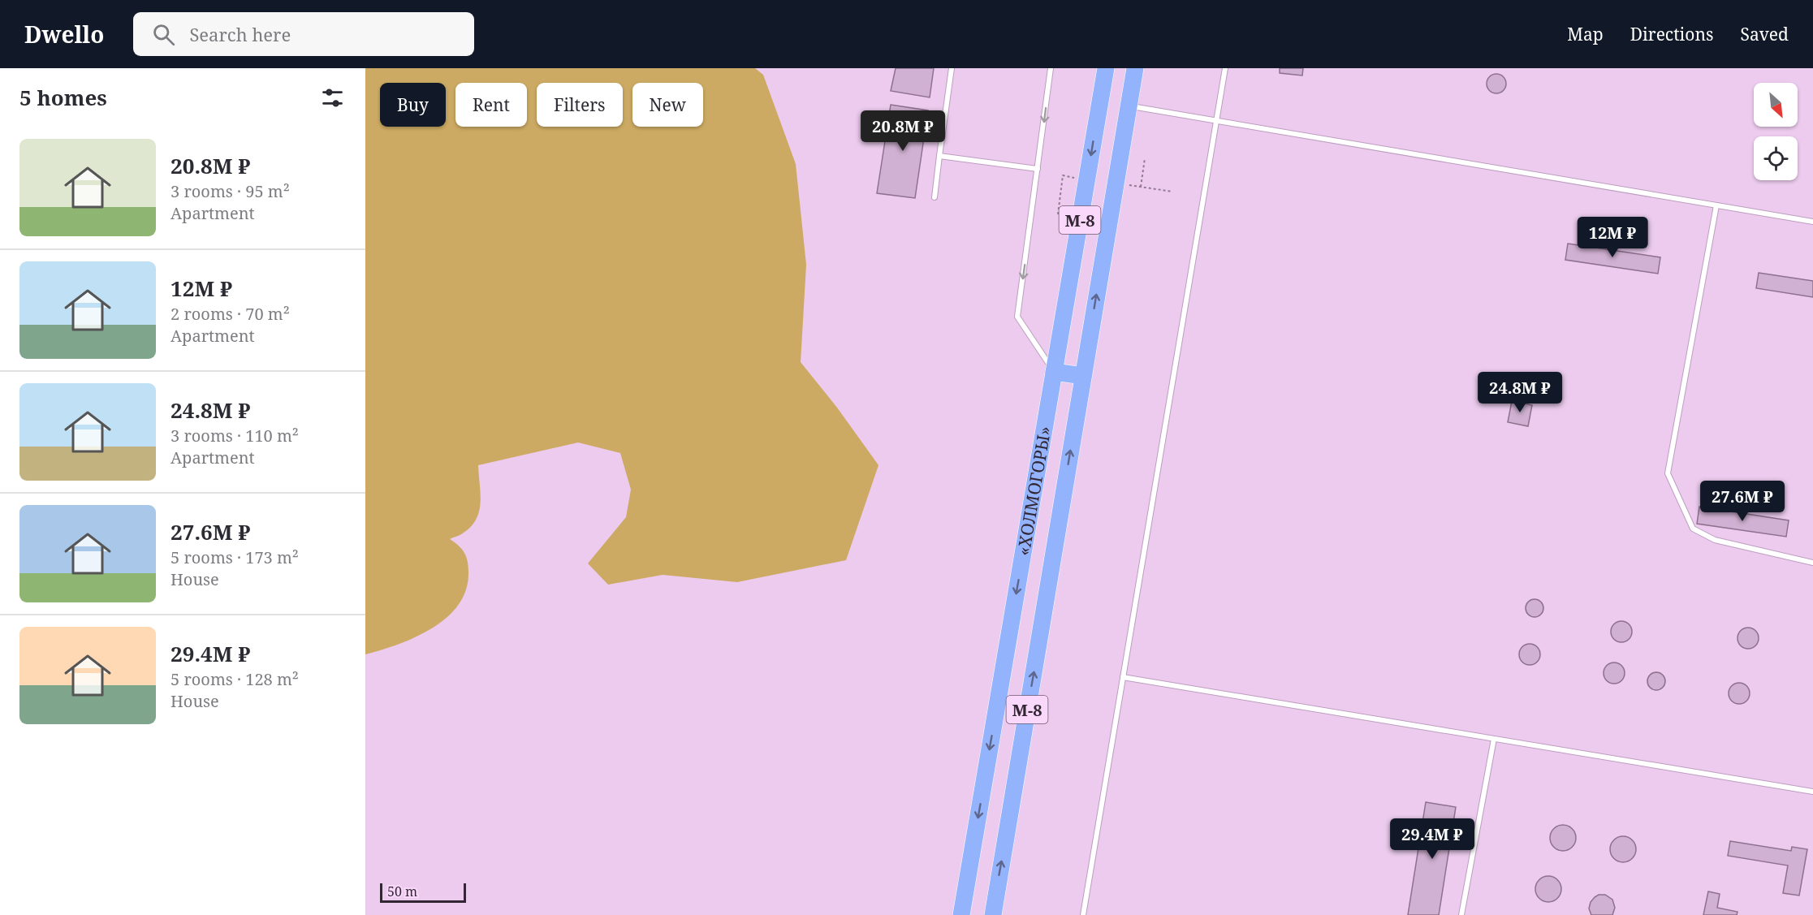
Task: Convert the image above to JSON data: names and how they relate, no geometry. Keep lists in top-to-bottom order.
{
  "streets": {
    "highway": ["М-8", "«ХОЛМОГОРЫ»"]
  },
  "scale_bar": "50 m",
  "north": "bottom right",
  "page": {
    "header": "Dwello",
    "search": "Search here",
    "nav": ["Map", "Directions", "Saved"],
    "heading": "5 homes",
    "chip": [
      "Buy",
      "Rent",
      "Filters",
      "New"
    ],
    "price": [
      "20.8M ₽",
      "12M ₽",
      "24.8M ₽",
      "27.6M ₽",
      "29.4M ₽"
    ],
    "list": [
      {
        "name": "20.8M ₽",
        "note": "3 rooms · 95 m² · Apartment"
      },
      {
        "name": "12M ₽",
        "note": "2 rooms · 70 m² · Apartment"
      },
      {
        "name": "24.8M ₽",
        "note": "3 rooms · 110 m² · Apartment"
      },
      {
        "name": "27.6M ₽",
        "note": "5 rooms · 173 m² · House"
      },
      {
        "name": "29.4M ₽",
        "note": "5 rooms · 128 m² · House"
      }
    ],
    "scale": "50 m"
  }
}
